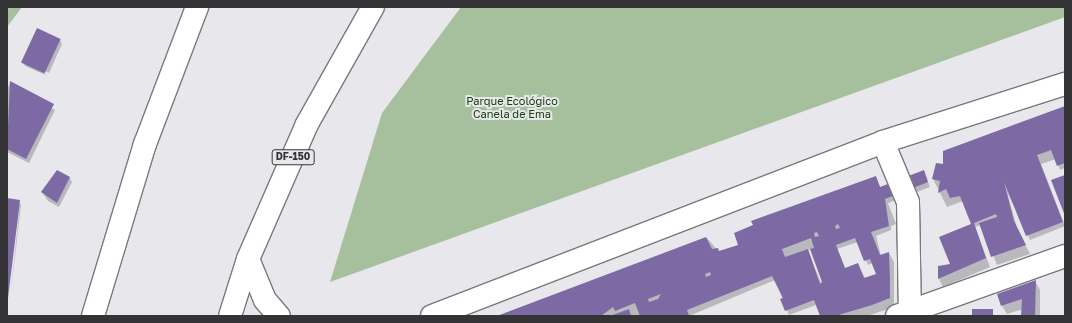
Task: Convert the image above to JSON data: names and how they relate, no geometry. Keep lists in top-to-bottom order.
{
  "streets": {
    "street": ["DF-150"]
  },
  "parks": ["Parque Ecológico Canela de Ema"]
}
